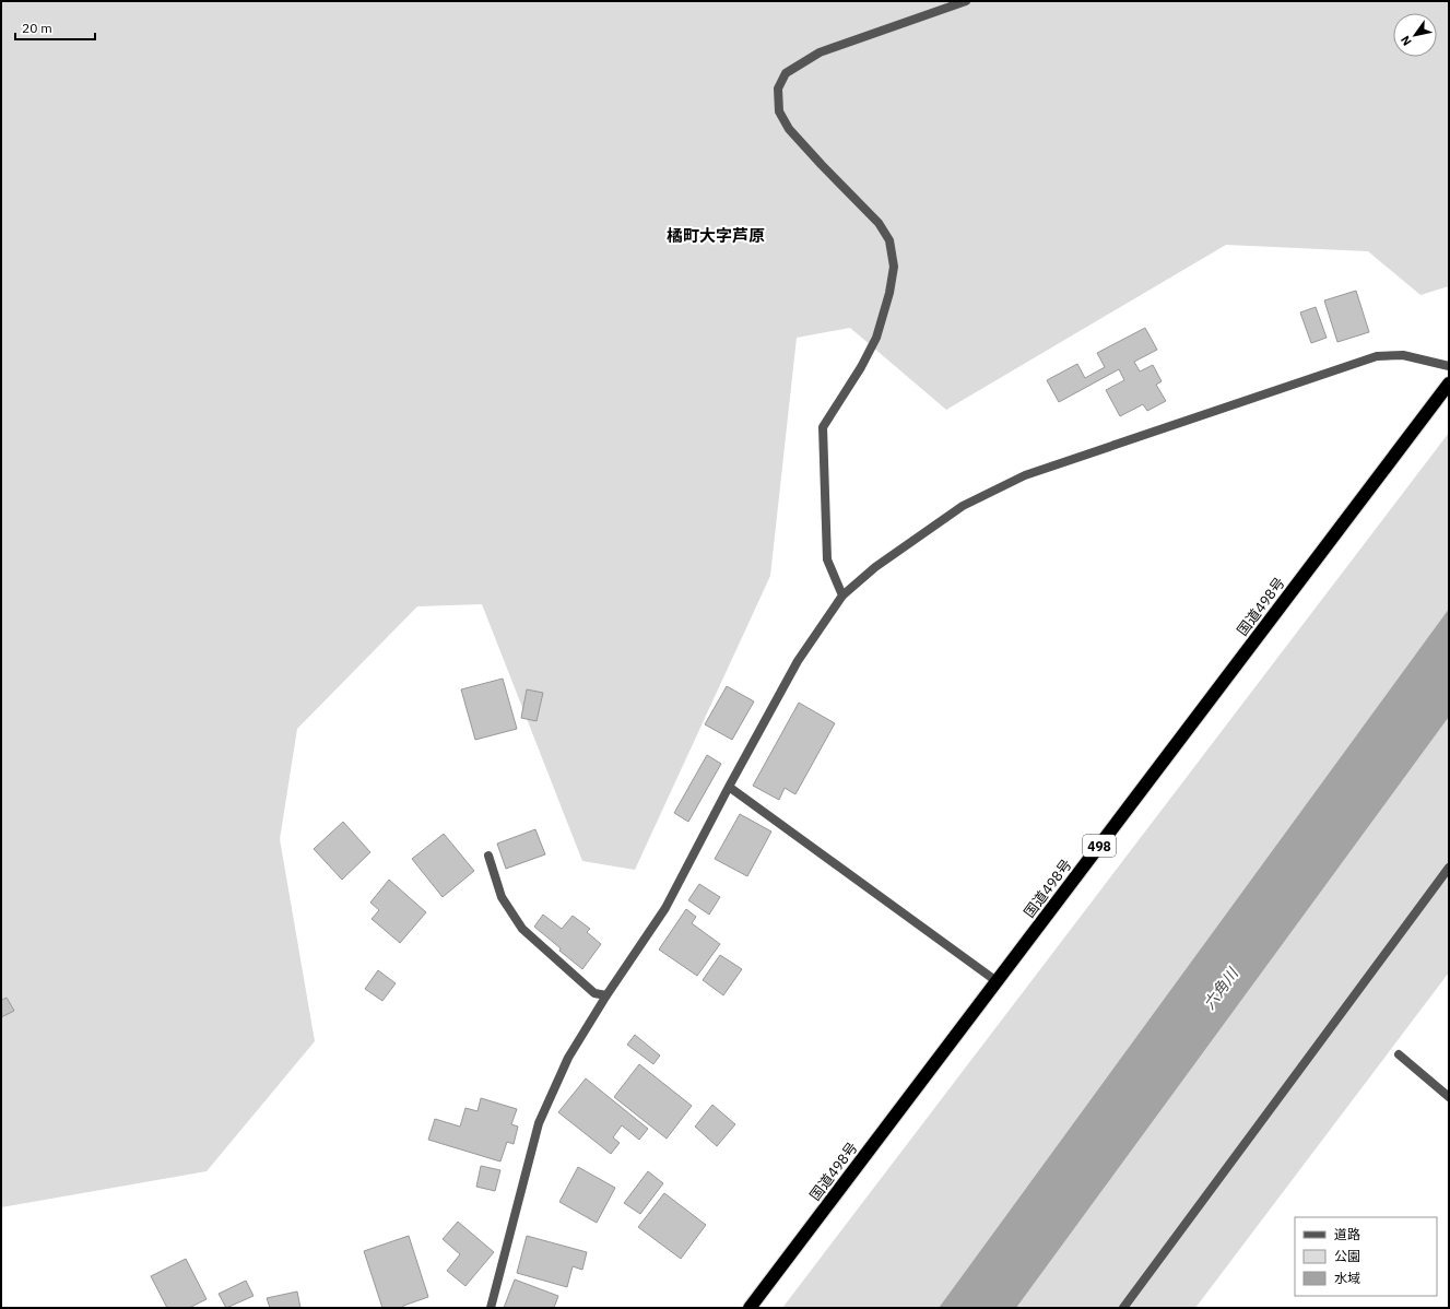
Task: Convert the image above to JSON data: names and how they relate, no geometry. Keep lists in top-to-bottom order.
{
  "streets": {
    "highway": ["国道498号", "498"]
  },
  "districts": ["橘町大字芦原"],
  "water": ["六角川"],
  "legend": ["道路", "公園", "水域"],
  "scale_bar": "20 m",
  "north": "bottom left"
}
